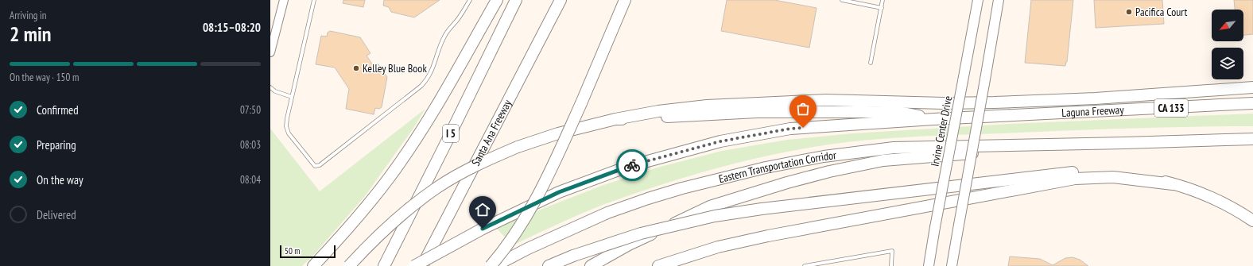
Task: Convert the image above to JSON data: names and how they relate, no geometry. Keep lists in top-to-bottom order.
{
  "streets": {
    "highway": [
      "CA 133",
      "Laguna Freeway",
      "Santa Ana Freeway",
      "I 5",
      "Eastern Transportation Corridor"
    ],
    "main road": ["Irvine Center Drive"]
  },
  "places": ["Pacifica Court", "Kelley Blue Book"],
  "scale_bar": "50 m",
  "north": "bottom left",
  "page": {
    "heading": ["2 min", "Arriving in", "08:15–08:20"],
    "bar": "On the way · 150 m",
    "list": [
      ["Confirmed", "07:50"],
      ["Preparing", "08:03"],
      ["On the way", "08:04"],
      "Delivered"
    ],
    "scale": "50 m"
  }
}
